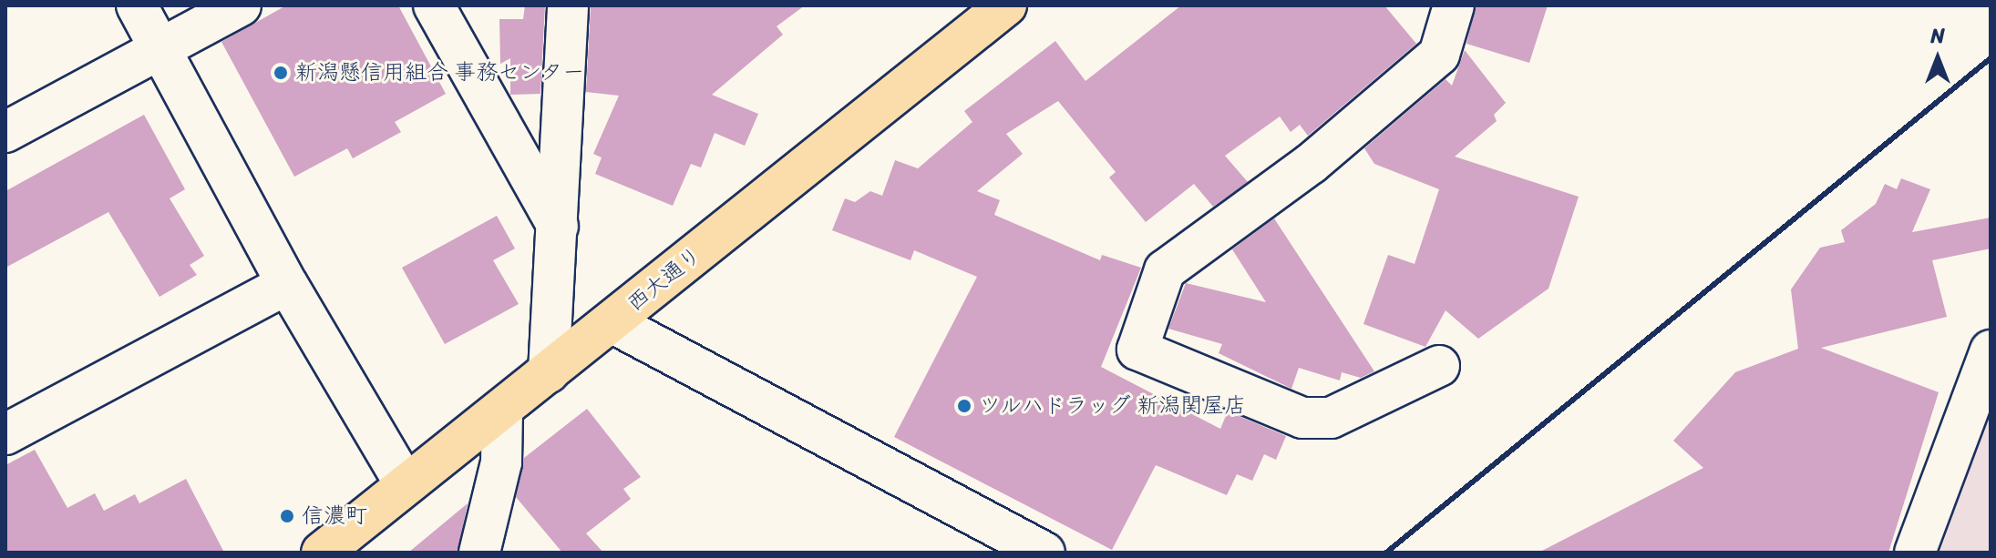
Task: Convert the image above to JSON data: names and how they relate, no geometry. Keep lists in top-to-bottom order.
{
  "streets": {
    "highway": ["西大通り"]
  },
  "places": ["新潟懸信用組合 事務センター", "ツルハドラッグ 新潟関屋店", "信濃町"],
  "north": "top"
}
